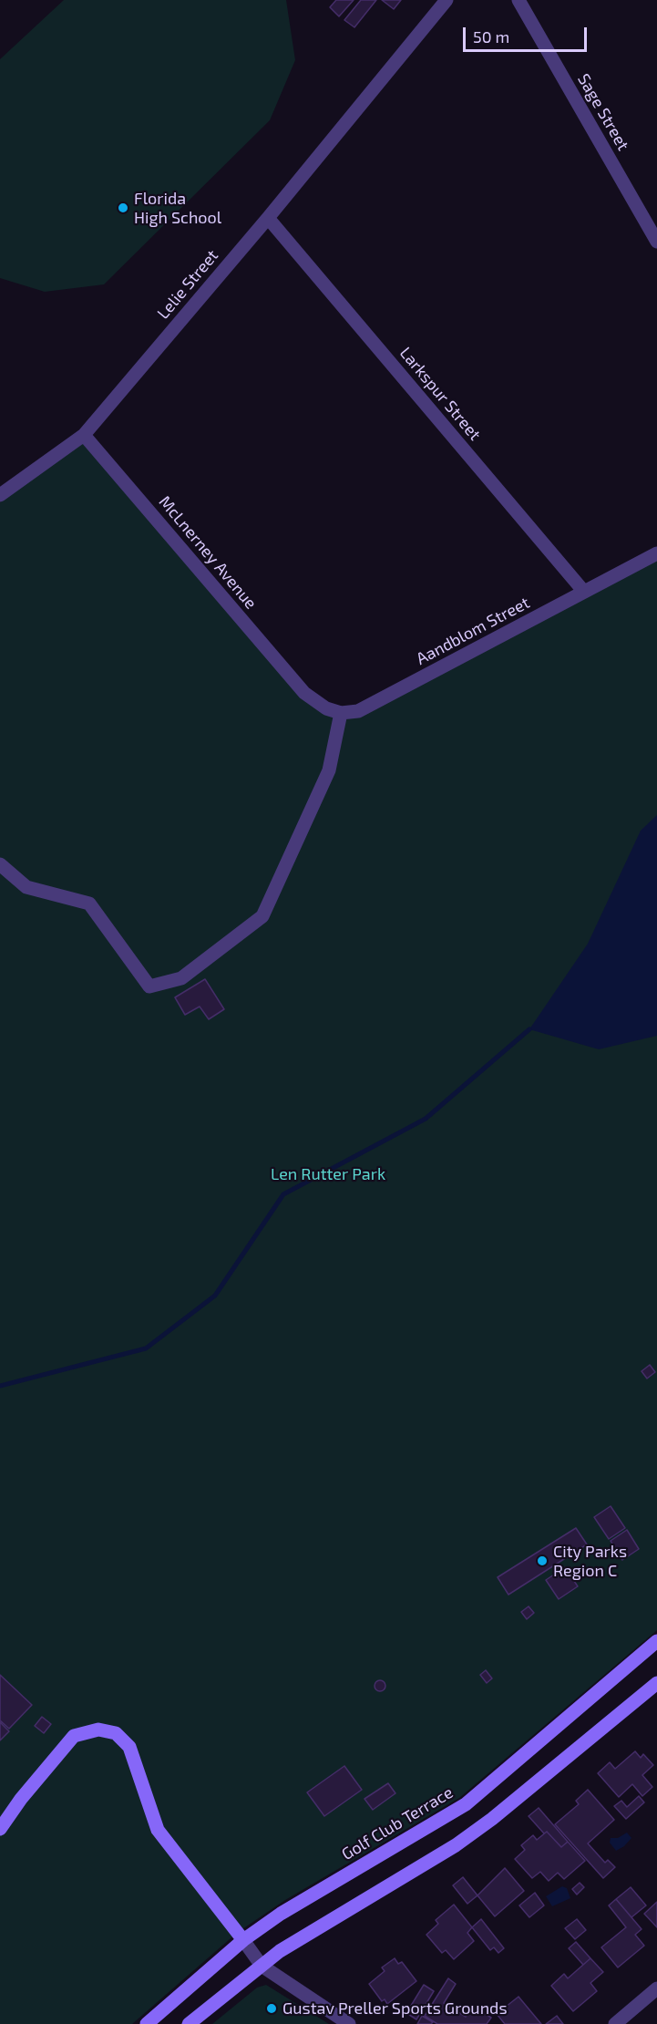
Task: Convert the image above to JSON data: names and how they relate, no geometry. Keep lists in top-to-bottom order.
{
  "streets": {
    "street": [
      "Sage Street",
      "Lelie Street",
      "Larkspur Street",
      "McLnerney Avenue",
      "Aandblom Street",
      "Golf Club Terrace"
    ]
  },
  "crossings": [
    ["Lelie Street", "Larkspur Street"],
    ["Lelie Street", "McLnerney Avenue"],
    ["Larkspur Street", "Aandblom Street"],
    ["McLnerney Avenue", "Aandblom Street"]
  ],
  "parks": ["Len Rutter Park"],
  "places": ["Florida High School", "City Parks Region C", "Gustav Preller Sports Grounds"],
  "scale_bar": "50 m"
}
